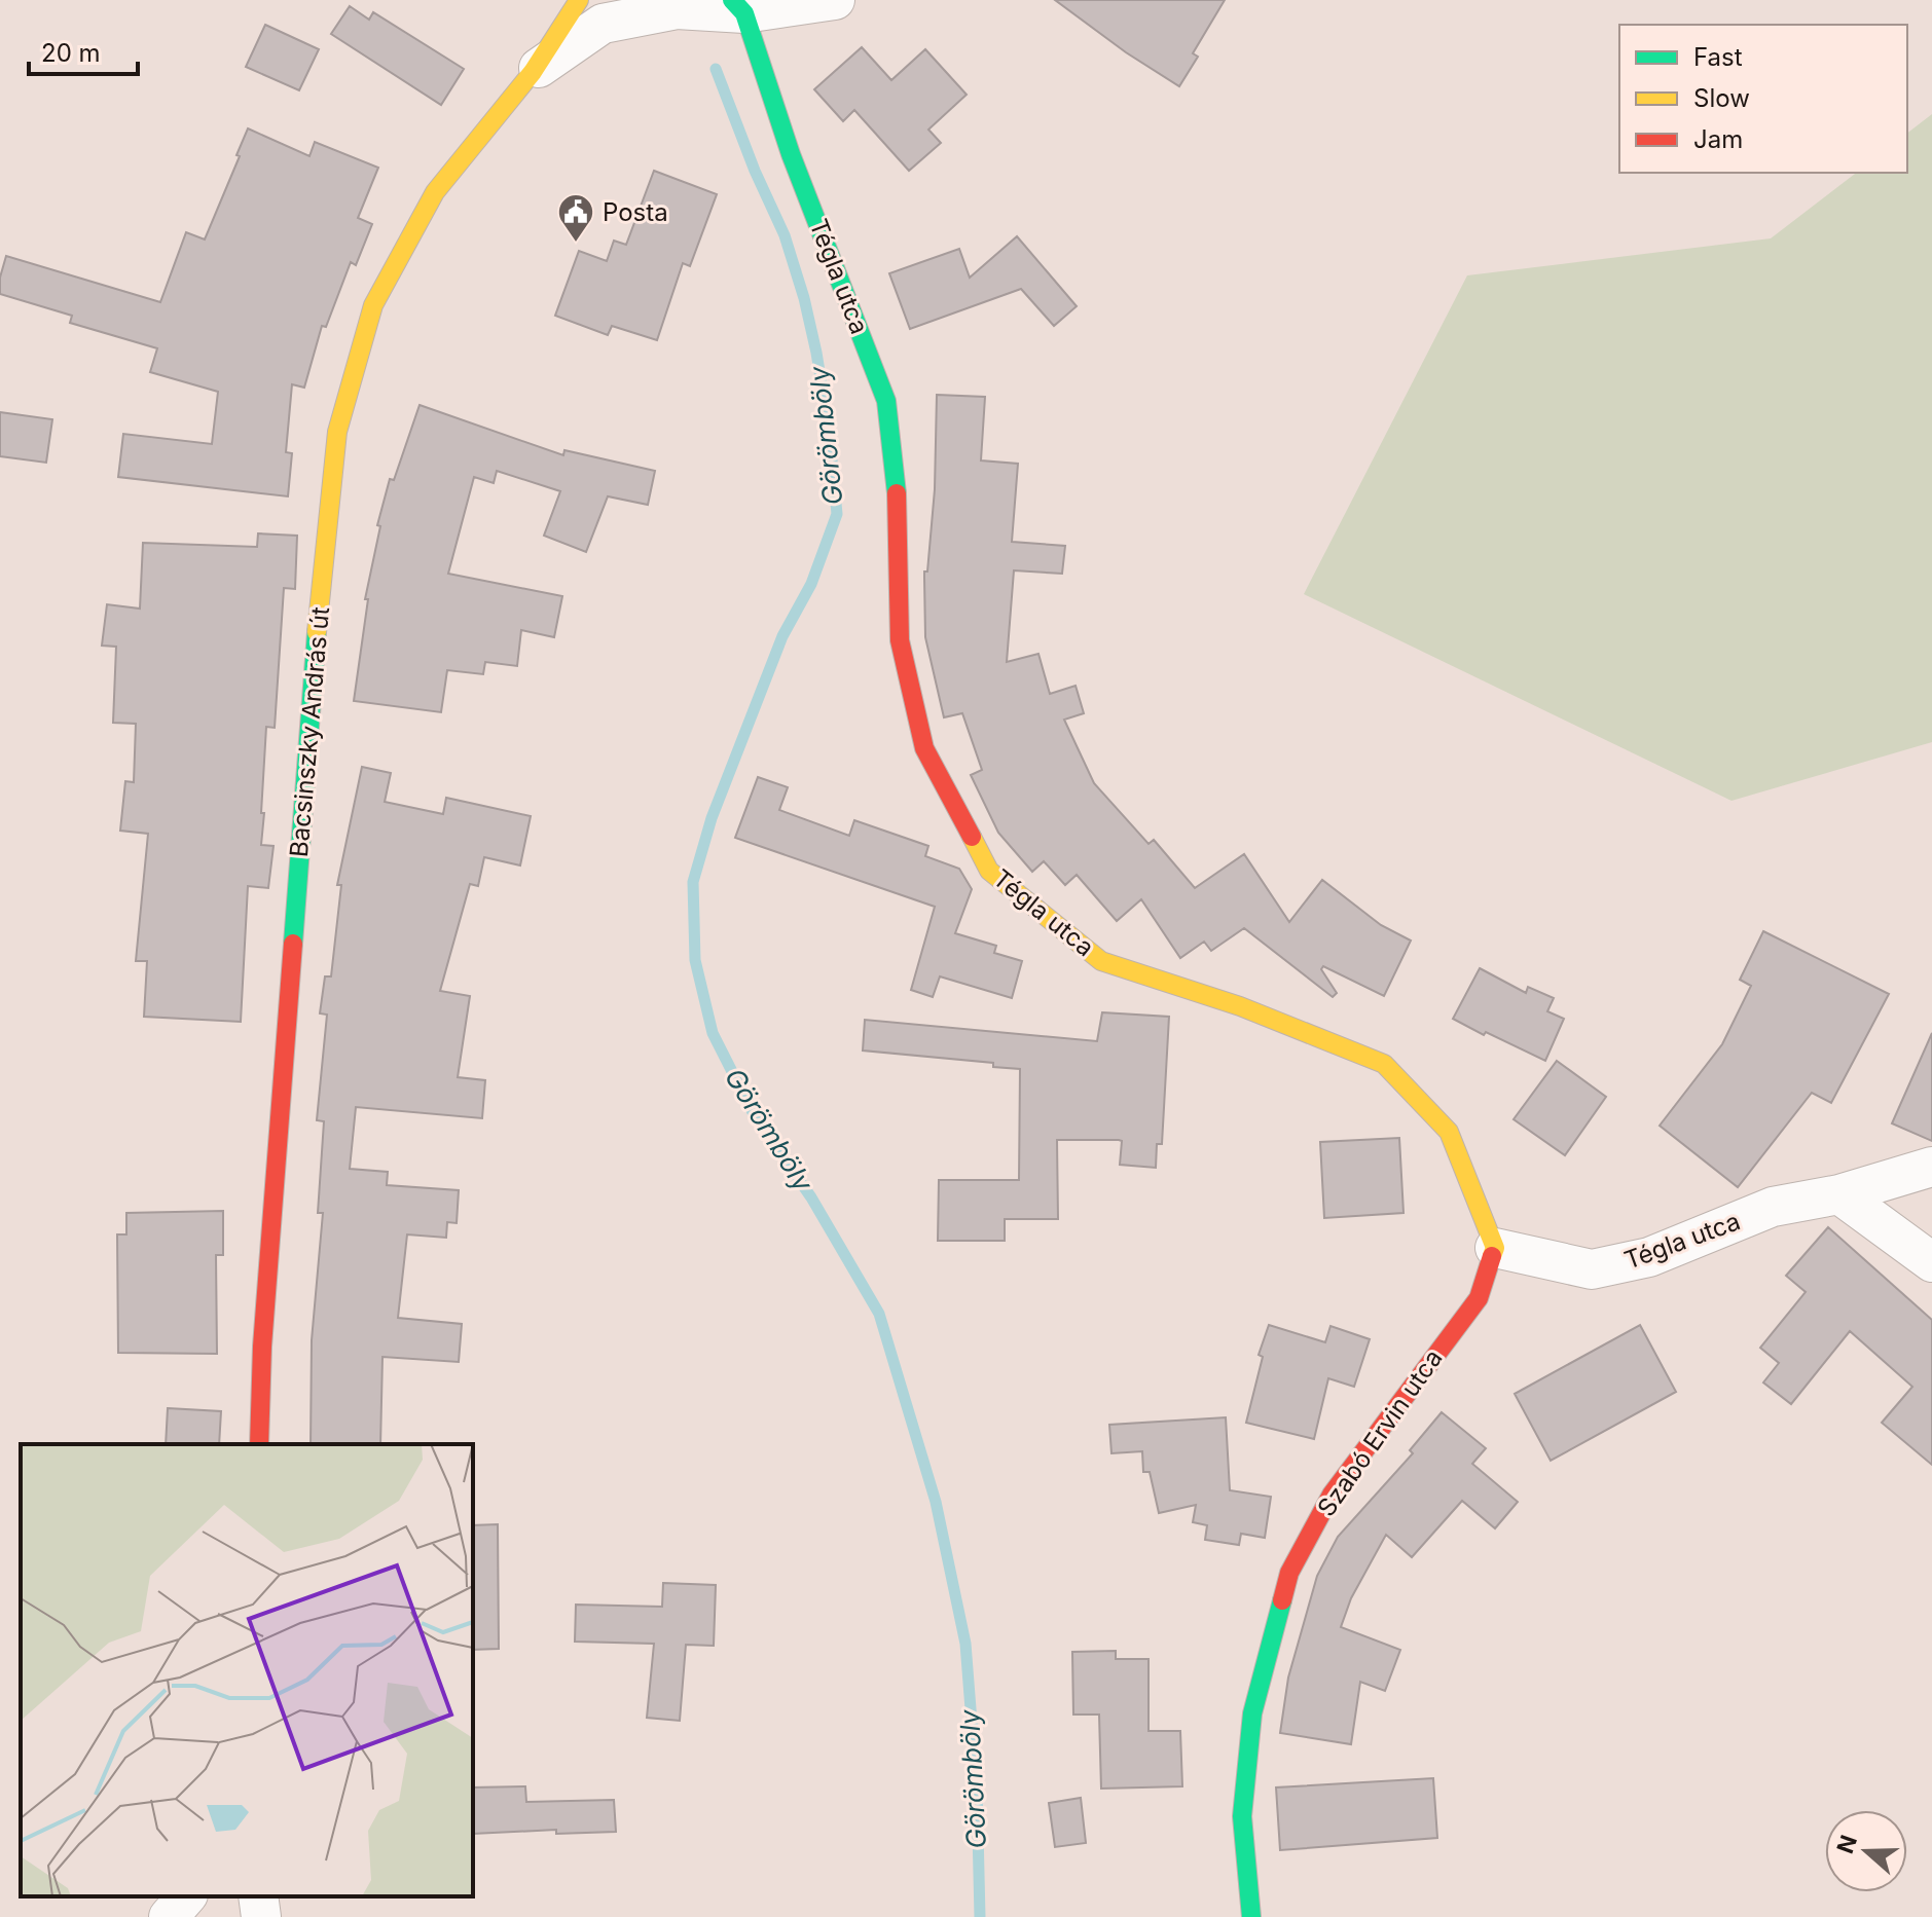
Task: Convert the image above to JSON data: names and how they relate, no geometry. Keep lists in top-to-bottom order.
{
  "streets": {
    "street": ["Tégla utca", "Bacsinszky András út", "Szabó Ervin utca"]
  },
  "crossings": [
    ["Tégla utca", "Szabó Ervin utca"]
  ],
  "water": ["Görömböly"],
  "places": {
    "public building": ["Posta"]
  },
  "legend": ["Fast", "Slow", "Jam"],
  "scale_bar": "20 m",
  "north": "left"
}
